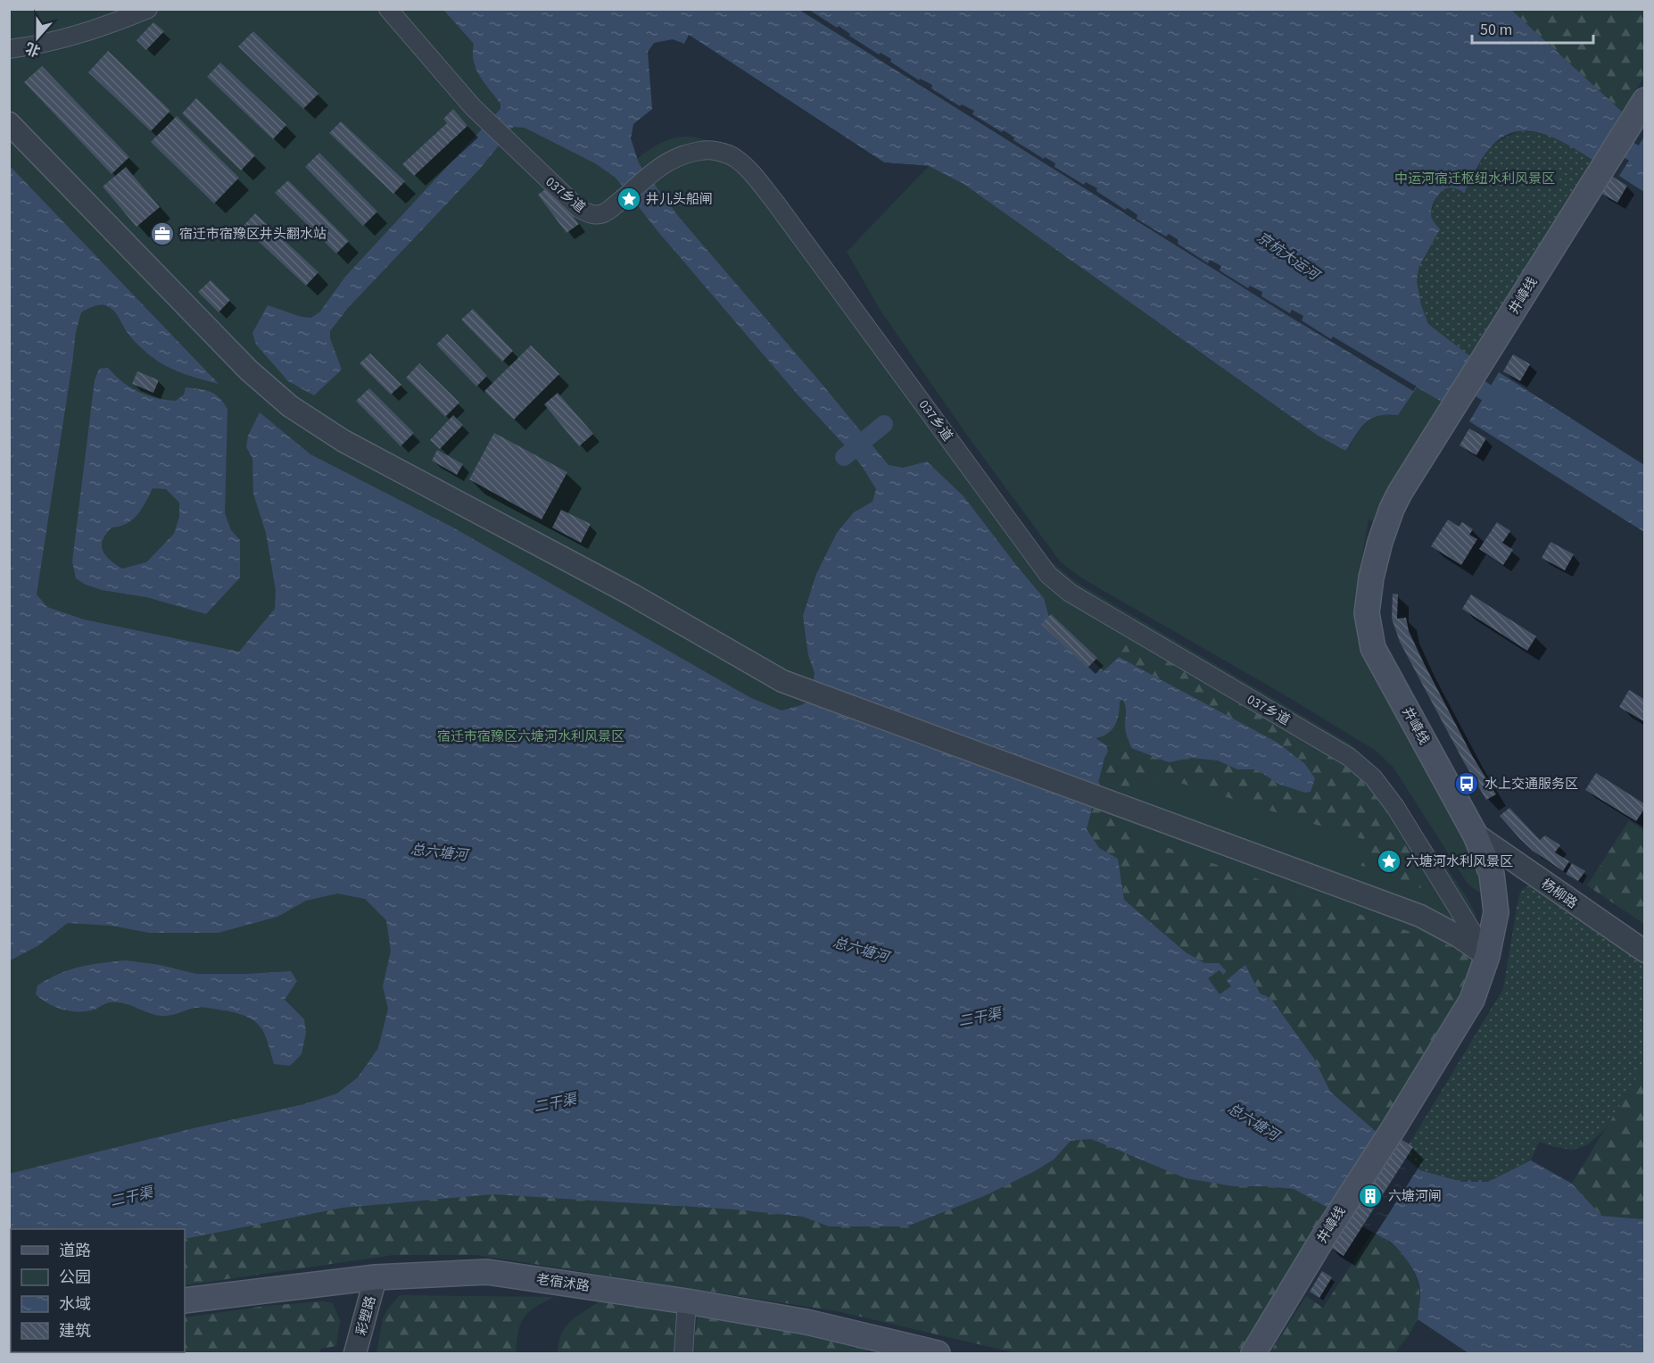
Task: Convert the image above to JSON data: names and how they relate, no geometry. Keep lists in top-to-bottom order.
{
  "streets": {
    "main road": ["井嶂线", "老宿沭路"],
    "street": ["037乡道", "杨柳路", "彩塑路"]
  },
  "crossings": [
    ["037乡道", "井嶂线"],
    ["井嶂线", "杨柳路"],
    ["老宿沭路", "彩塑路"]
  ],
  "water": ["京杭大运河", "总六塘河", "二干渠"],
  "parks": ["中运河宿迁枢纽水利风景区", "宿迁市宿豫区六塘河水利风景区"],
  "places": {
    "place": ["井儿头船闸", "六塘河水利风景区"],
    "office": ["宿迁市宿豫区井头翻水站"],
    "bus stop": ["水上交通服务区"],
    "building": ["六塘河闸"]
  },
  "legend": [
    "道路",
    "公园",
    "水域",
    "建筑"
  ],
  "scale_bar": "50 m",
  "north": "bottom"
}
